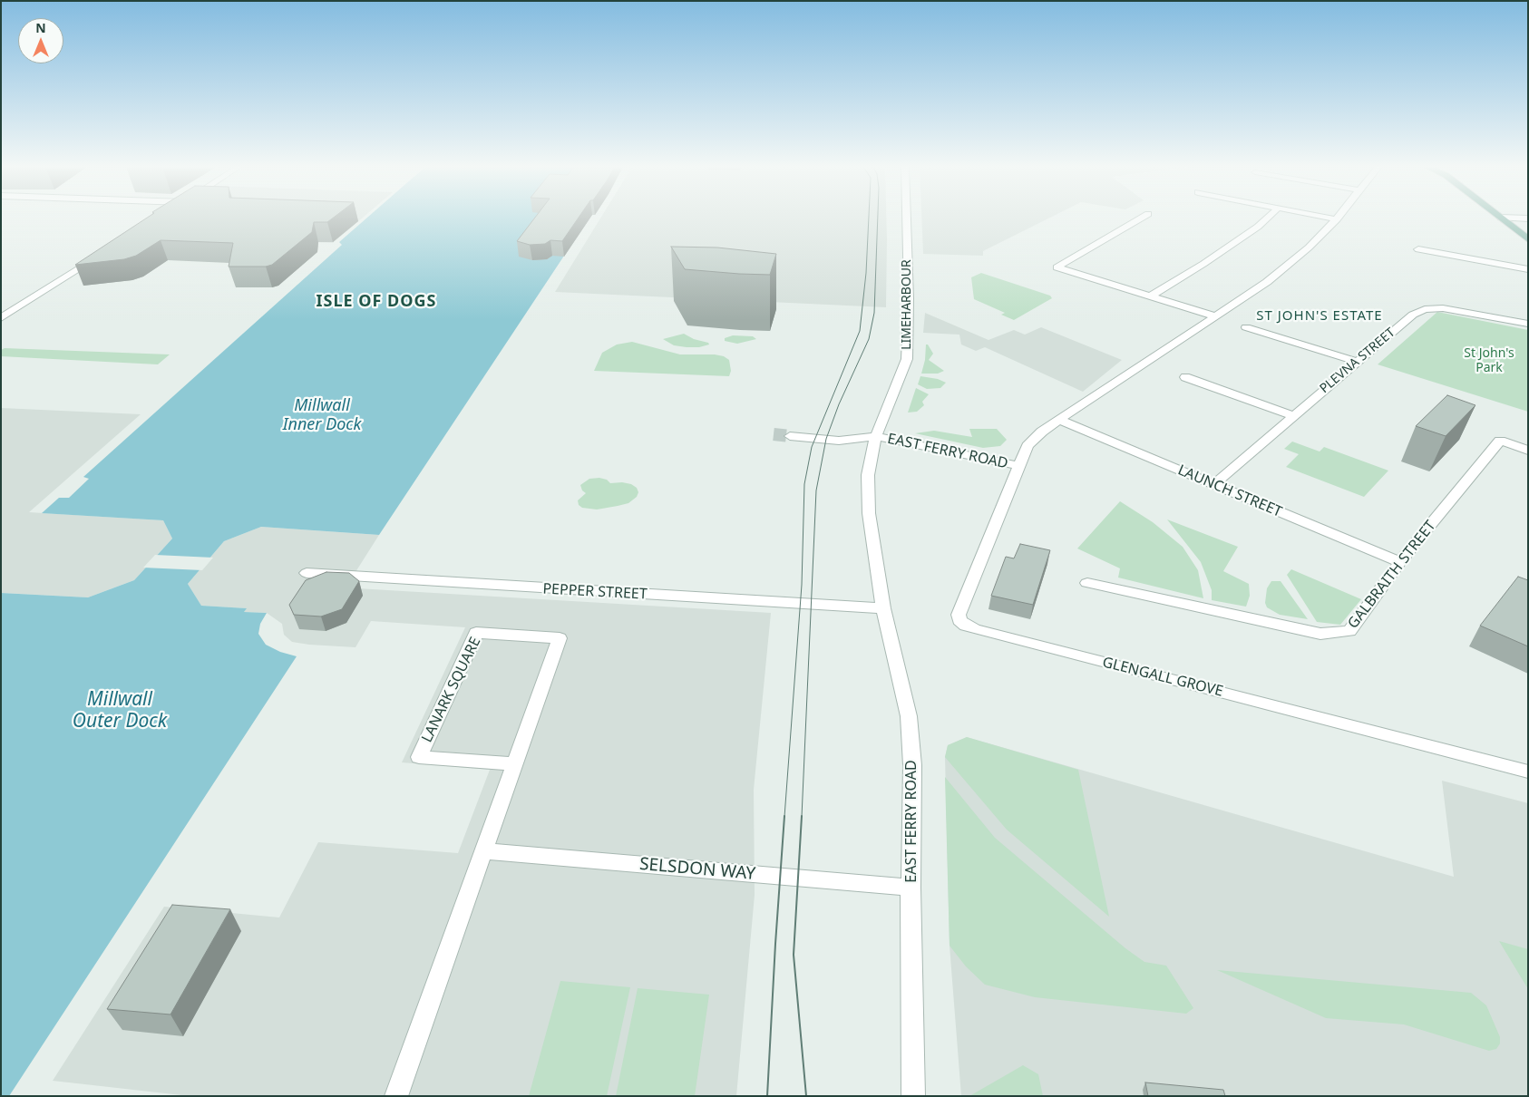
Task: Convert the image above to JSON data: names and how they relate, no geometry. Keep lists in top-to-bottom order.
{
  "streets": {
    "street": [
      "LIMEHARBOUR",
      "PLEVNA STREET",
      "EAST FERRY ROAD",
      "LAUNCH STREET",
      "GALBRAITH STREET",
      "PEPPER STREET",
      "GLENGALL GROVE",
      "LANARK SQUARE",
      "SELSDON WAY"
    ]
  },
  "crossings": [
    ["LIMEHARBOUR", "EAST FERRY ROAD"],
    ["PLEVNA STREET", "LAUNCH STREET"],
    ["EAST FERRY ROAD", "LAUNCH STREET"],
    ["EAST FERRY ROAD", "PEPPER STREET"],
    ["EAST FERRY ROAD", "GLENGALL GROVE"],
    ["EAST FERRY ROAD", "SELSDON WAY"],
    ["LAUNCH STREET", "GALBRAITH STREET"]
  ],
  "districts": ["ISLE OF DOGS", "ST JOHN'S ESTATE"],
  "water": ["Millwall Inner Dock", "Millwall Outer Dock"],
  "parks": ["St John's Park"],
  "north": "top"
}
